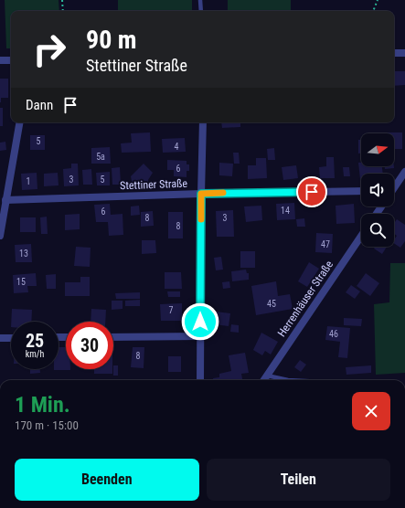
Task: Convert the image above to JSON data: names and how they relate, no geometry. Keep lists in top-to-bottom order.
{
  "streets": {
    "street": ["Stettiner Straße", "Herrenhäuser Straße"]
  },
  "house_numbers": [
    "5",
    "4",
    "5a",
    "6",
    "3",
    "5",
    "1",
    "14",
    "6",
    "8",
    "3",
    "8",
    "47",
    "13",
    "15",
    "45",
    "7",
    "46",
    "8"
  ],
  "north": "right",
  "page": {
    "turn": ["90 m", "Stettiner Straße"],
    "then": "Dann",
    "speed": "25 km/h",
    "limit": "30",
    "heading": ["1 Min.", "170 m · 15:00"],
    "buttons": ["Beenden", "Teilen"]
  }
}
